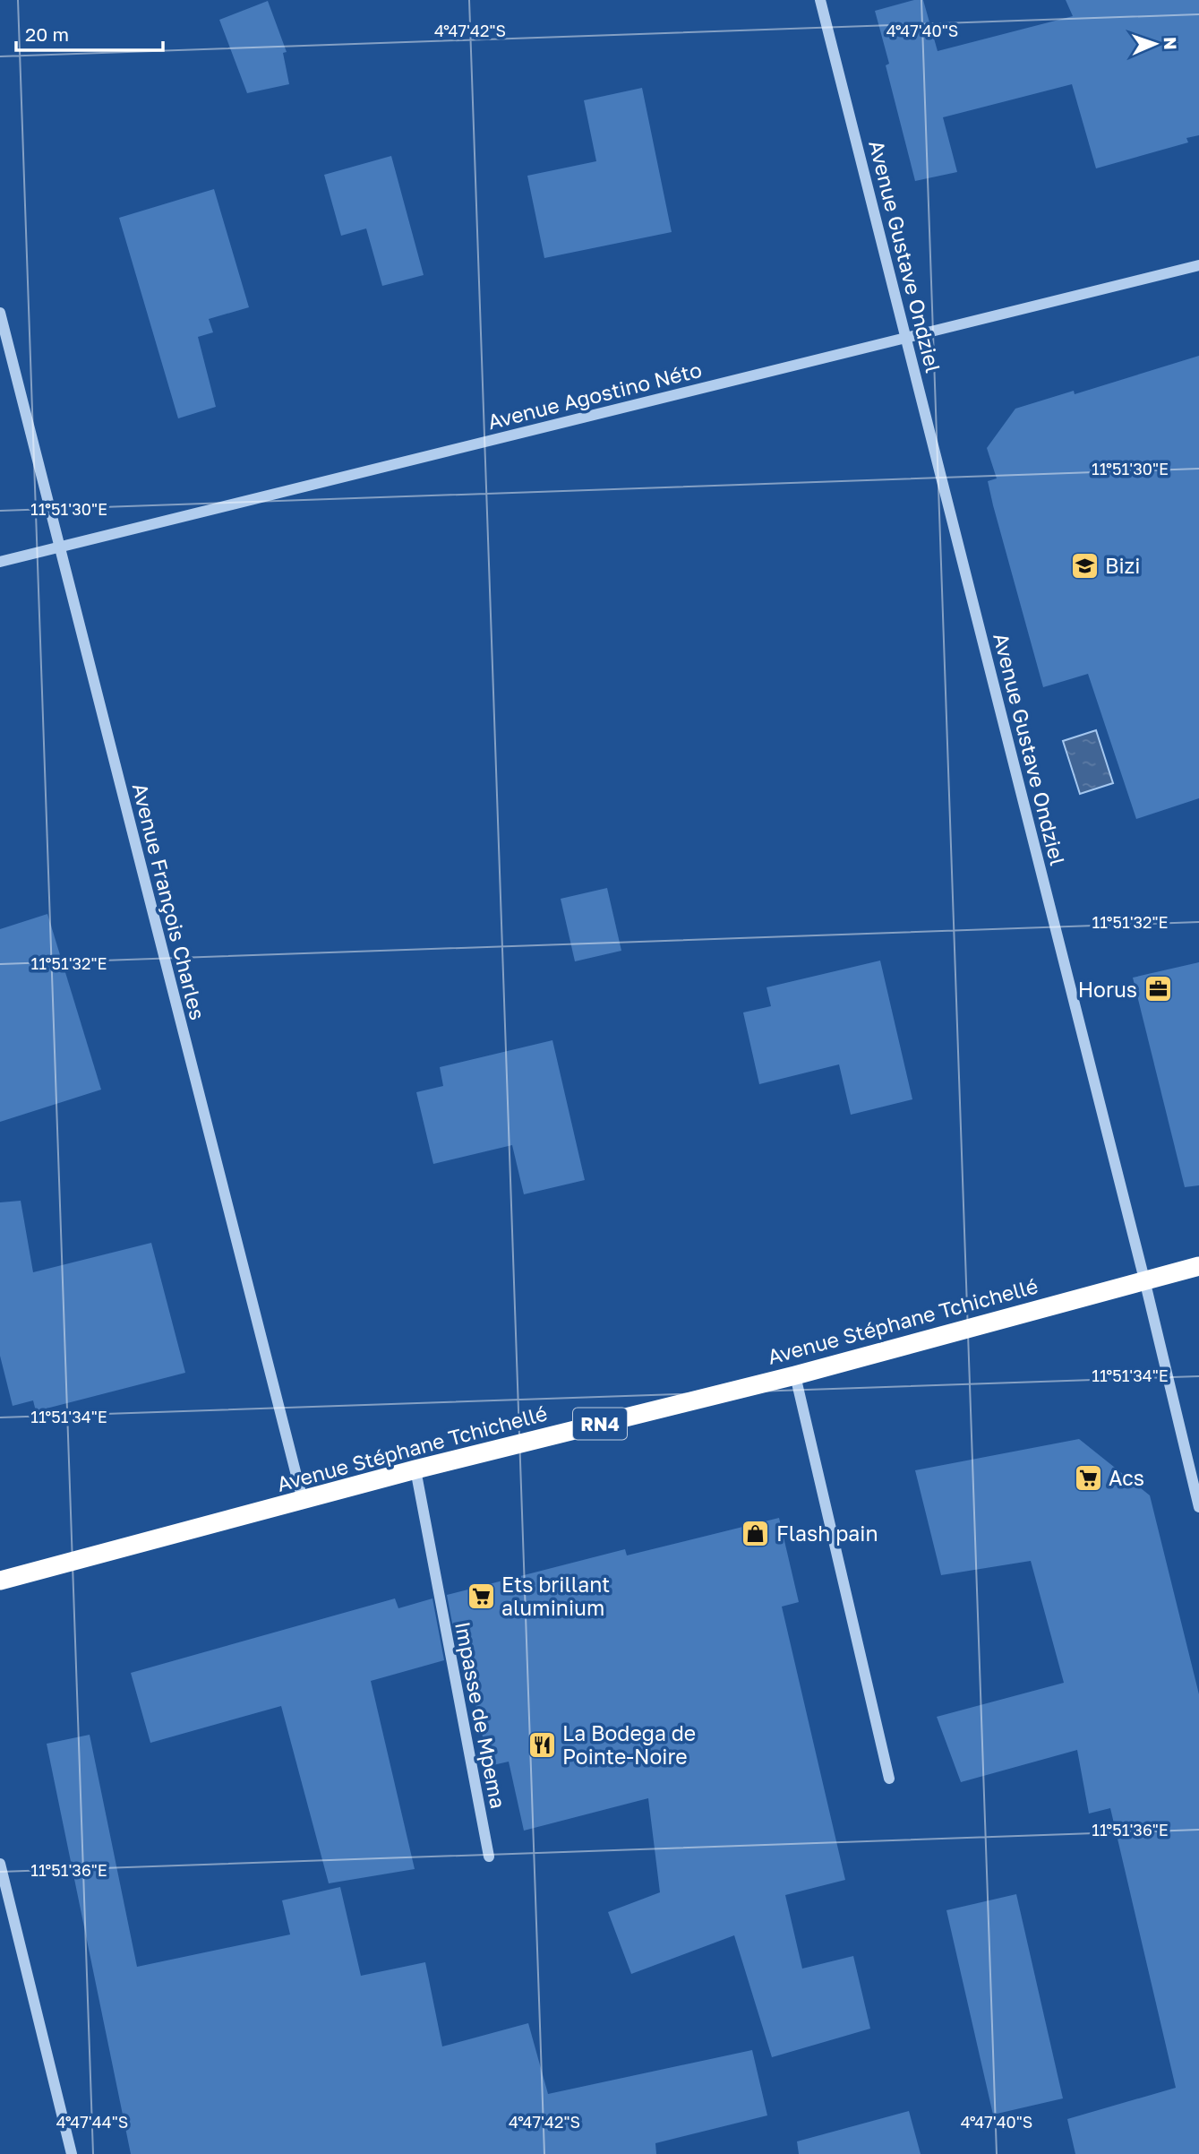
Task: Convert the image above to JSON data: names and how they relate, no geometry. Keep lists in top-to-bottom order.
{
  "streets": {
    "highway": ["Avenue Stéphane Tchichellé", "RN4"],
    "street": [
      "Avenue Gustave Ondziel",
      "Avenue Agostino Néto",
      "Avenue François Charles",
      "Impasse de Mpema"
    ]
  },
  "crossings": [
    ["Avenue Gustave Ondziel", "Avenue Agostino Néto"],
    ["Avenue Gustave Ondziel", "Avenue Stéphane Tchichellé"],
    ["Avenue Agostino Néto", "Avenue François Charles"],
    ["Avenue François Charles", "Avenue Stéphane Tchichellé"],
    ["Avenue Stéphane Tchichellé", "Impasse de Mpema"]
  ],
  "places": {
    "school or university": ["Bizi"],
    "office": ["Horus"],
    "supermarket": ["Acs", "Ets brillant aluminium"],
    "shop": ["Flash pain"],
    "restaurant": ["La Bodega de Pointe-Noire"]
  },
  "scale_bar": "20 m",
  "north": "right",
  "coordinates": [
    "4°47'42\"S",
    "4°47'40\"S",
    "11°51'30\"E",
    "11°51'32\"E",
    "11°51'34\"E",
    "11°51'36\"E",
    "4°47'44\"S"
  ]
}
